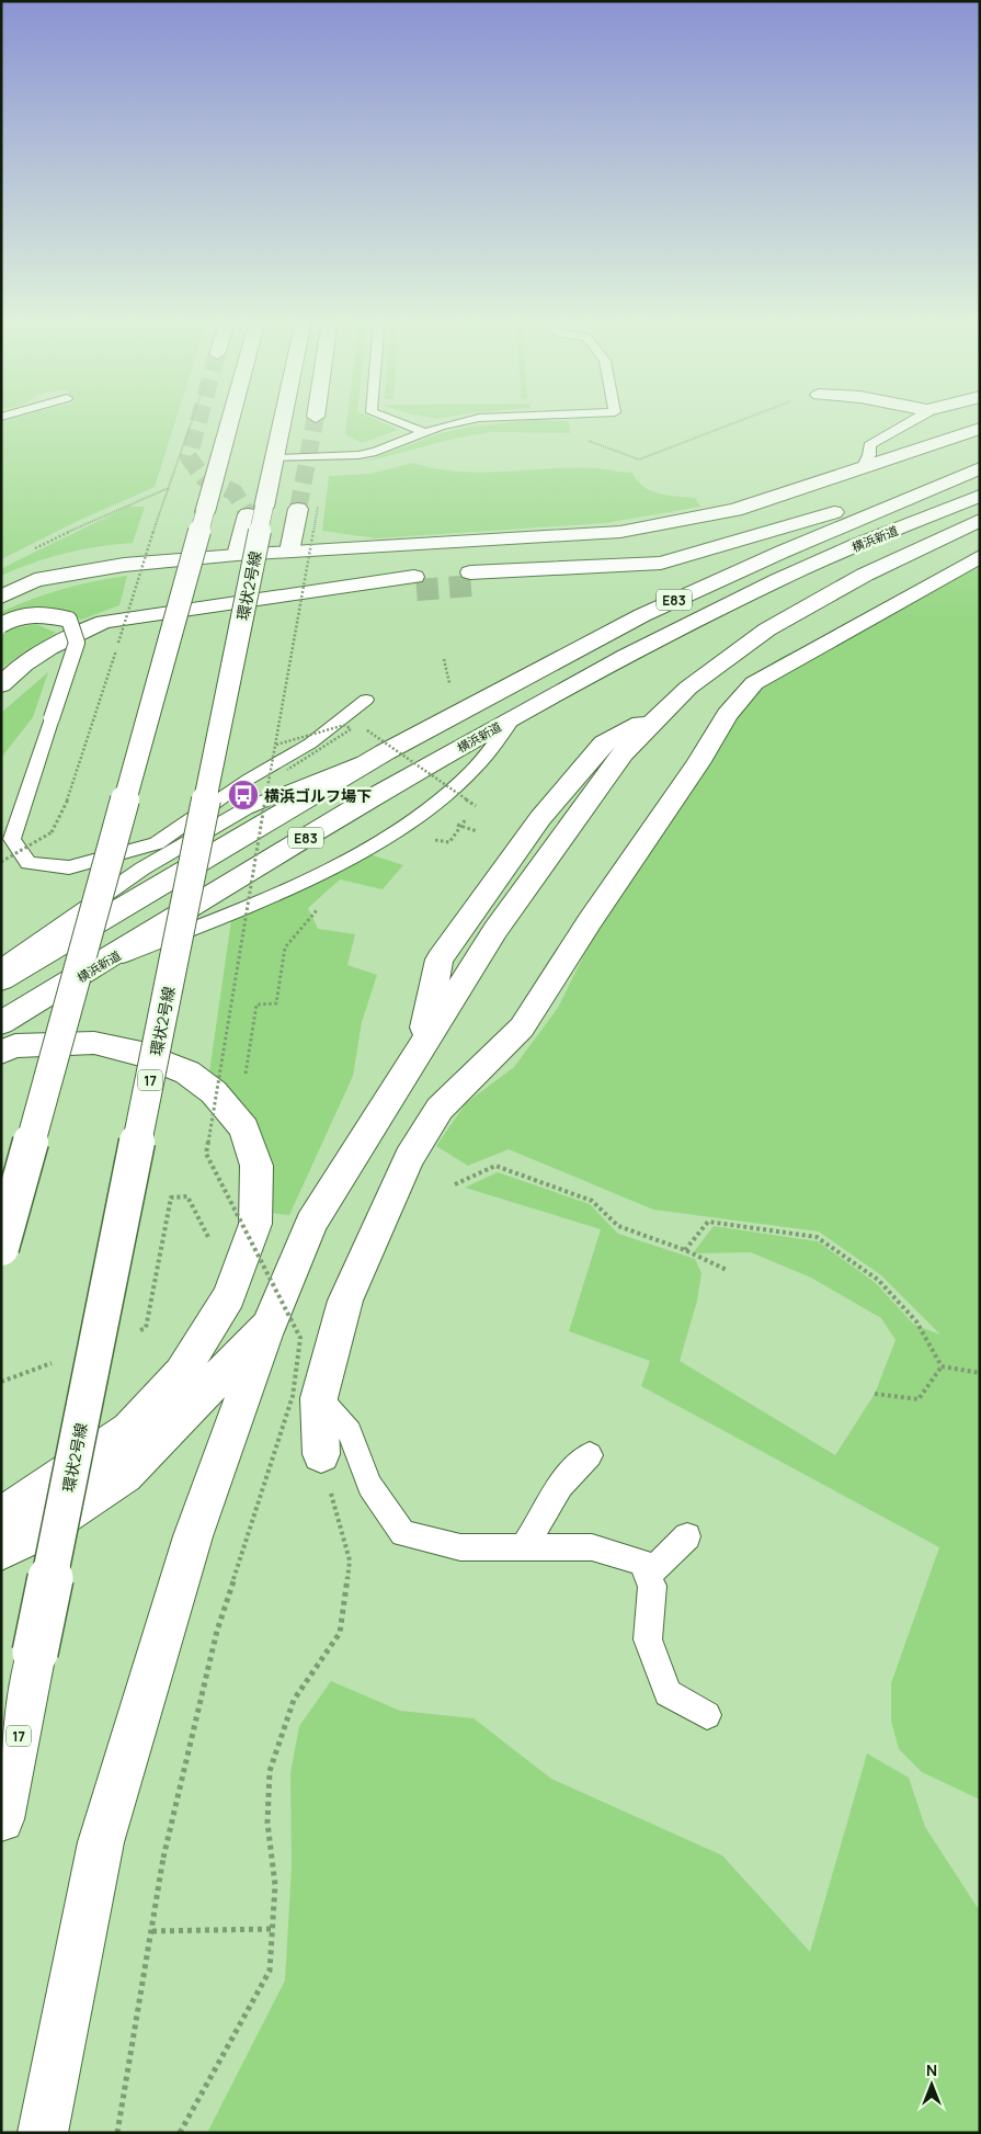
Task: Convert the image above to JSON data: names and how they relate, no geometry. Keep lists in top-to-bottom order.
{
  "streets": {
    "main road": [
      "横浜新道",
      "環状2号線",
      "E83",
      "17"
    ]
  },
  "places": {
    "bus stop": ["横浜ゴルフ場下"]
  },
  "north": "top"
}
